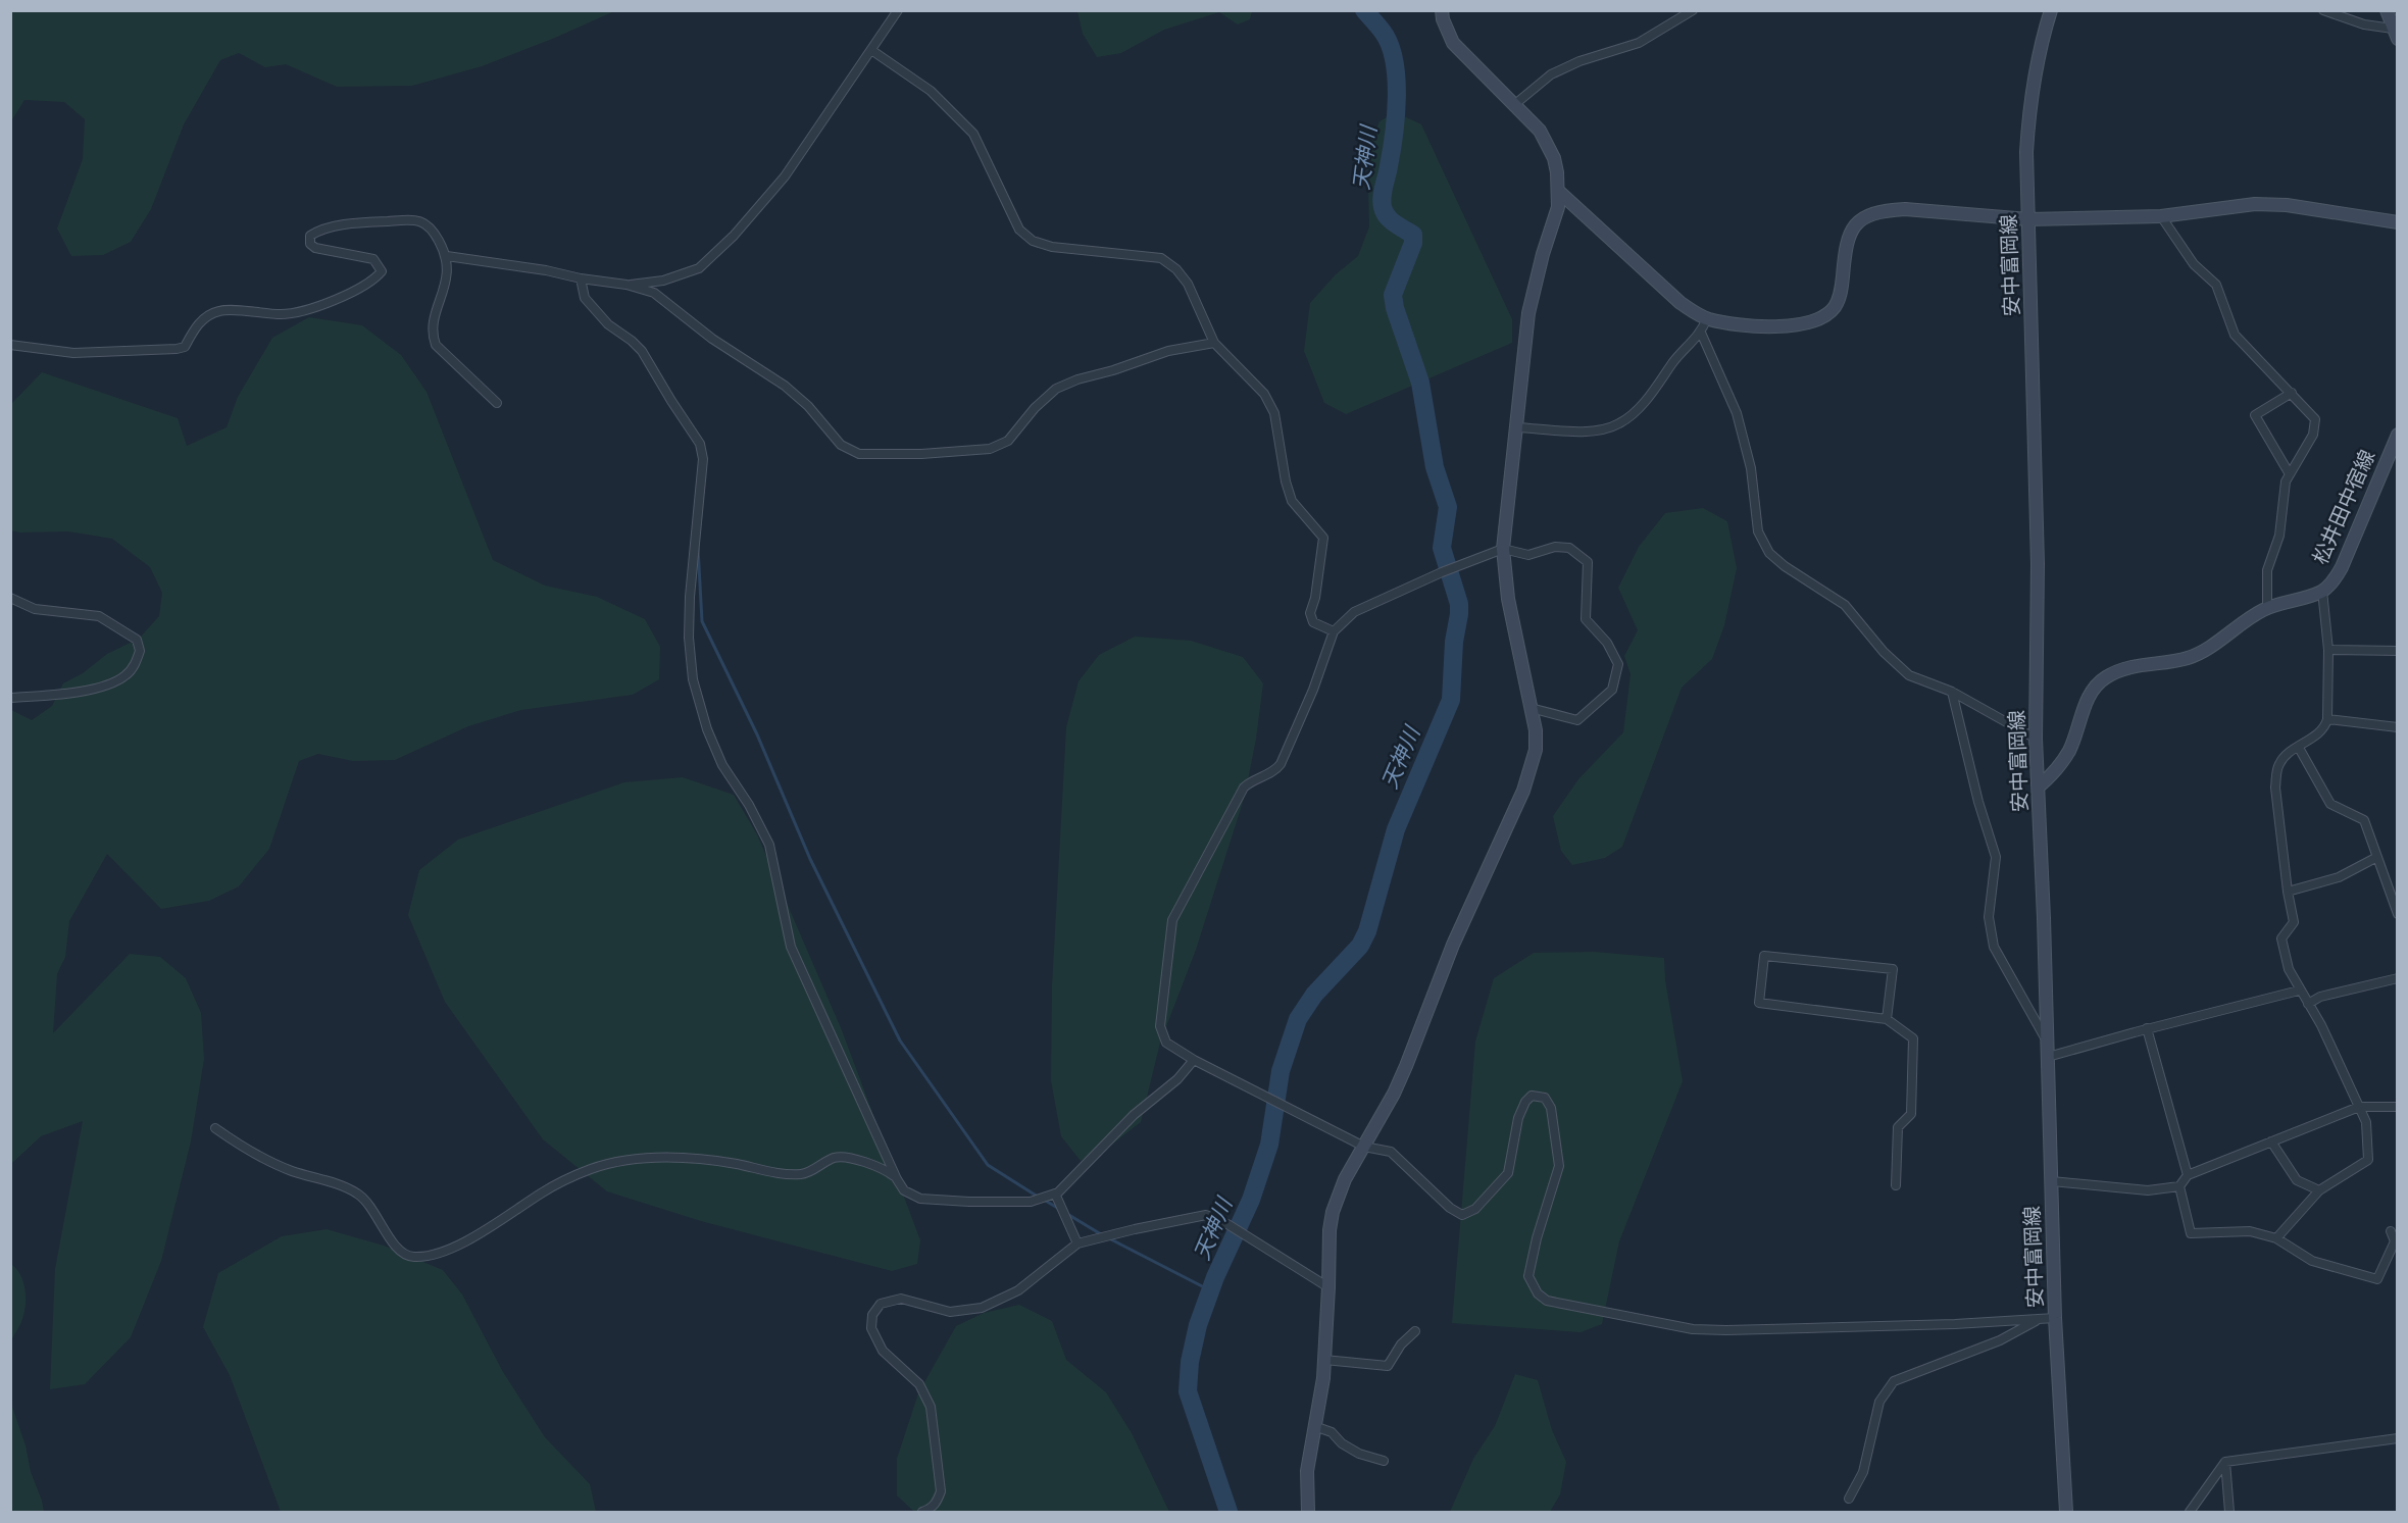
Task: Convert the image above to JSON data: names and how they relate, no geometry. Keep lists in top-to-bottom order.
{
  "streets": {
    "street": ["安中富岡線", "松井田中宿線"]
  },
  "crossings": [
    ["安中富岡線", "松井田中宿線"]
  ],
  "water": ["天神川"]
}
